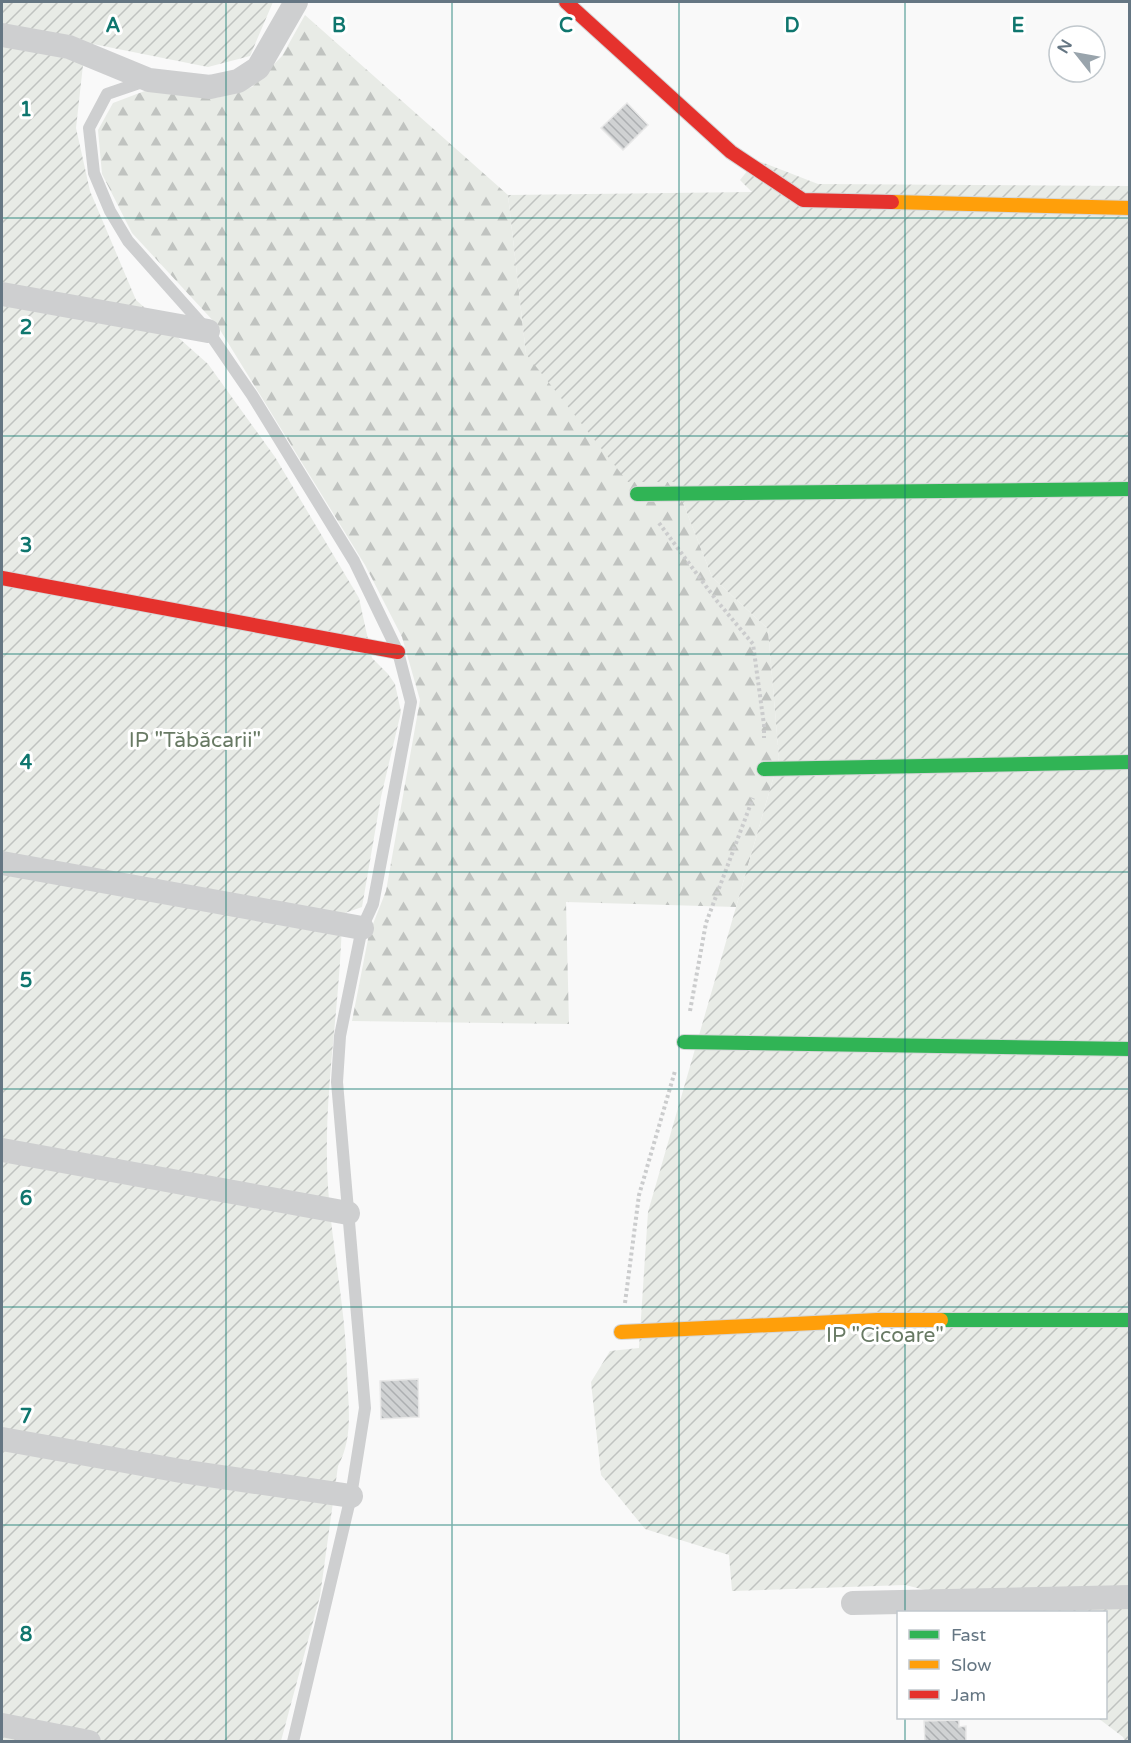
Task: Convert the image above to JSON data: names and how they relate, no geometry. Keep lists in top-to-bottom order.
{
  "parks": ["IP \"Tăbăcarii\"", "IP \"Cicoare\""],
  "legend": ["Fast", "Slow", "Jam"],
  "north": "top left",
  "grid": {
    "columns": [
      "A",
      "B",
      "C",
      "D",
      "E"
    ],
    "rows": [
      "1",
      "2",
      "3",
      "4",
      "5",
      "6",
      "7",
      "8"
    ]
  }
}
